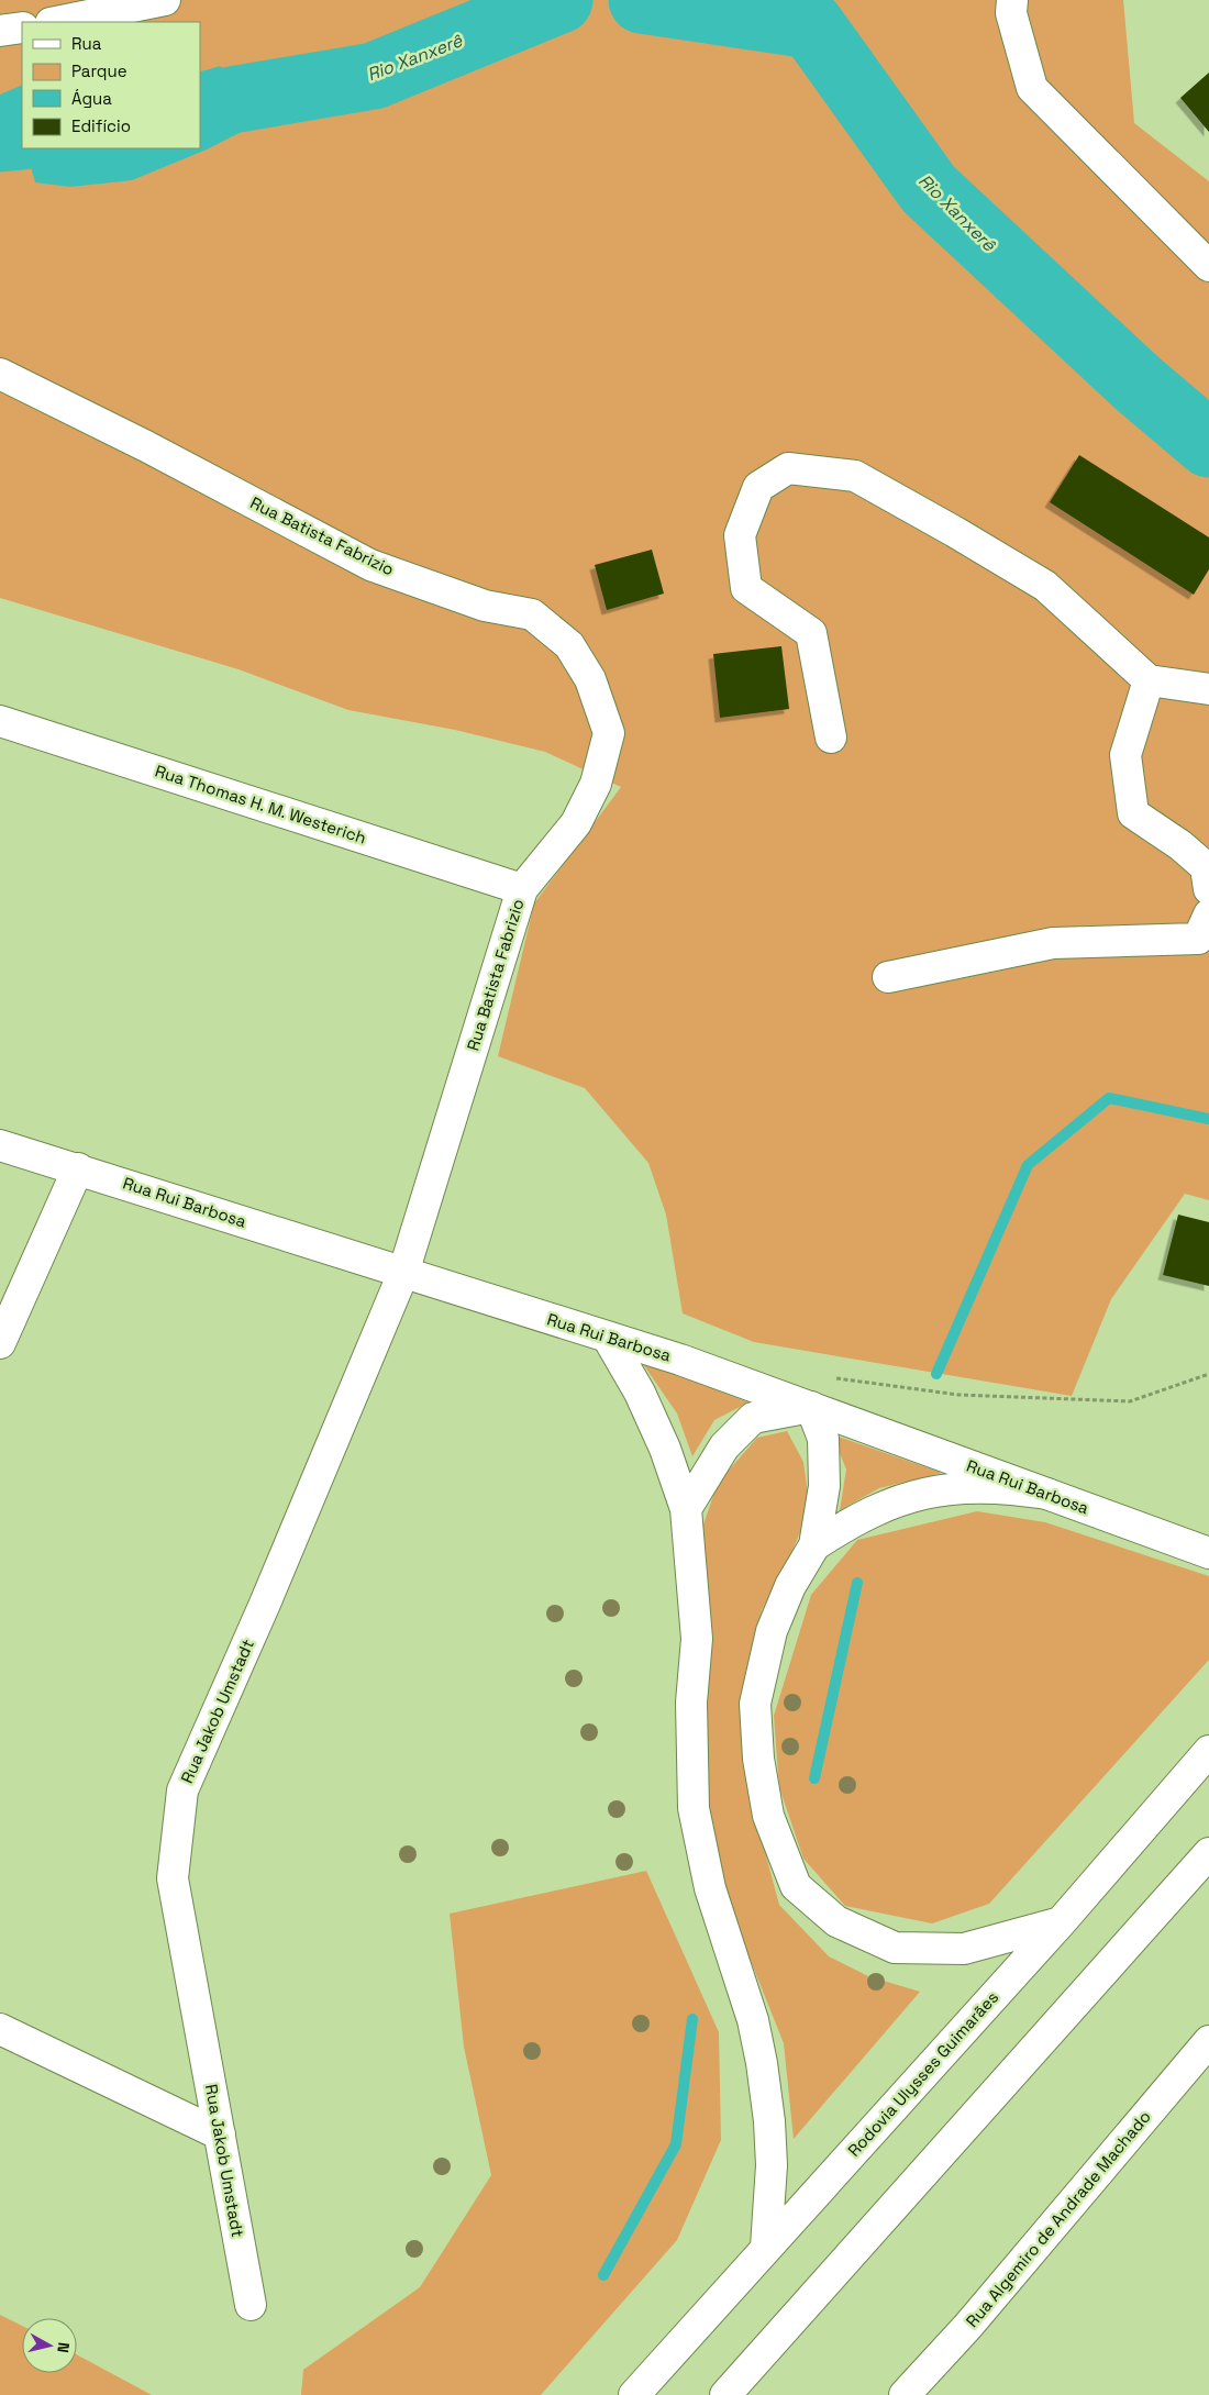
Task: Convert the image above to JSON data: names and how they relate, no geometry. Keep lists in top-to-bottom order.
{
  "streets": {
    "main road": [
      "Rua Batista Fabrizio",
      "Rua Thomas H. M. Westerich",
      "Rua Rui Barbosa",
      "Rua Jakob Umstadt",
      "Rodovia Ulysses Guimarães",
      "Rua Algemiro de Andrade Machado"
    ]
  },
  "crossings": [
    ["Rua Batista Fabrizio", "Rua Thomas H. M. Westerich"],
    ["Rua Batista Fabrizio", "Rua Rui Barbosa"],
    ["Rua Batista Fabrizio", "Rua Jakob Umstadt"],
    ["Rua Rui Barbosa", "Rua Jakob Umstadt"]
  ],
  "water": ["Rio Xanxerê"],
  "legend": [
    "Rua",
    "Parque",
    "Água",
    "Edifício"
  ],
  "north": "right"
}
